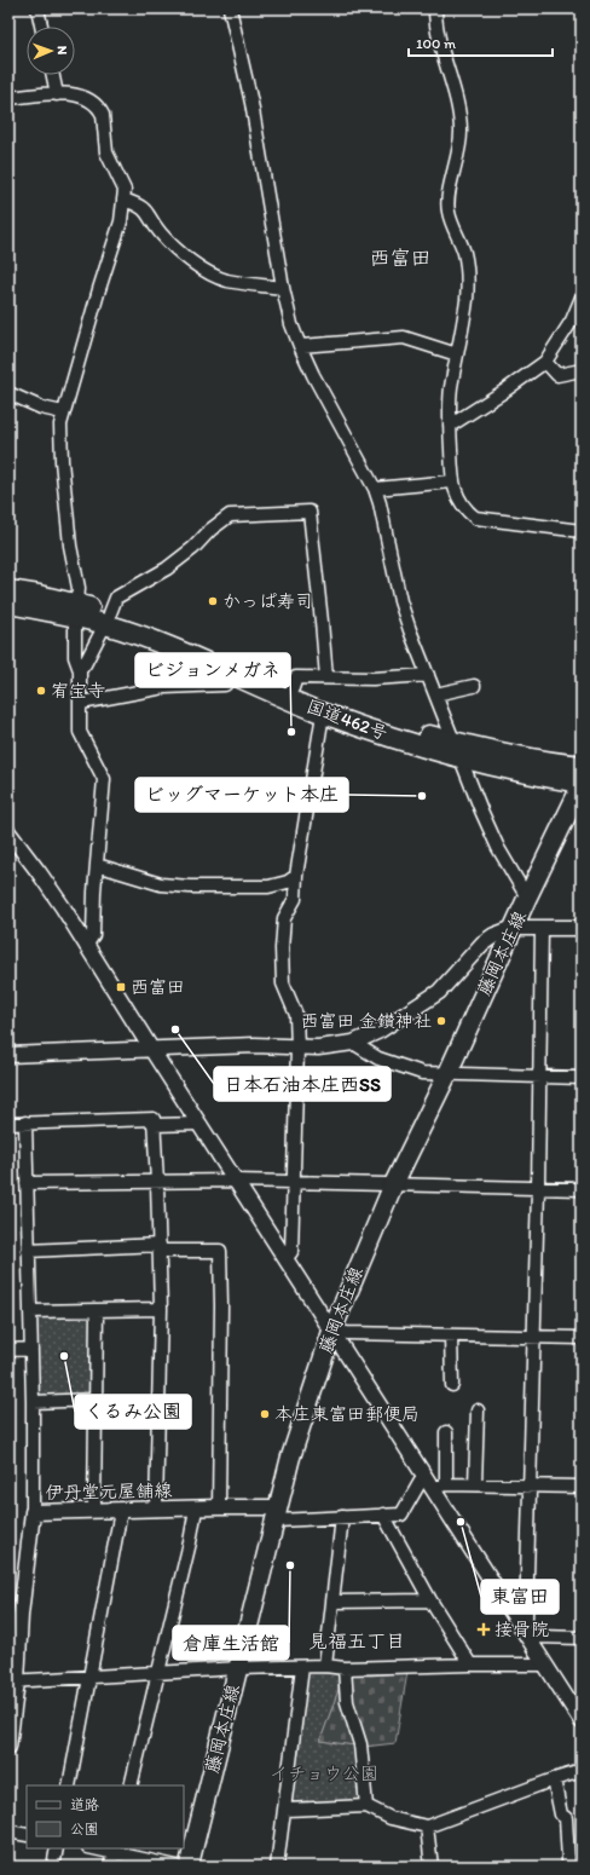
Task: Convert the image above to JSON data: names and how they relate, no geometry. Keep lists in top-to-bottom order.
{
  "streets": {
    "highway": ["国道462号"],
    "main road": ["藤岡本庄線"],
    "street": ["伊丹堂元屋舗線"]
  },
  "crossings": [
    ["国道462号", "藤岡本庄線"],
    ["藤岡本庄線", "伊丹堂元屋舗線"]
  ],
  "districts": ["西富田", "見福五丁目"],
  "parks": ["イチョウ公園"],
  "places": {
    "other": [
      "かっぱ寿司",
      "宥宝寺",
      "ビジョンメガネ",
      "ビッグマーケット本庄",
      "西富田 金鑚神社",
      "日本石油本庄西SS",
      "くるみ公園",
      "本庄東富田郵便局",
      "東富田",
      "倉庫生活館"
    ],
    "transit": ["西富田"],
    "health": ["接骨院"]
  },
  "legend": ["道路", "公園"],
  "scale_bar": "100 m",
  "north": "right"
}
